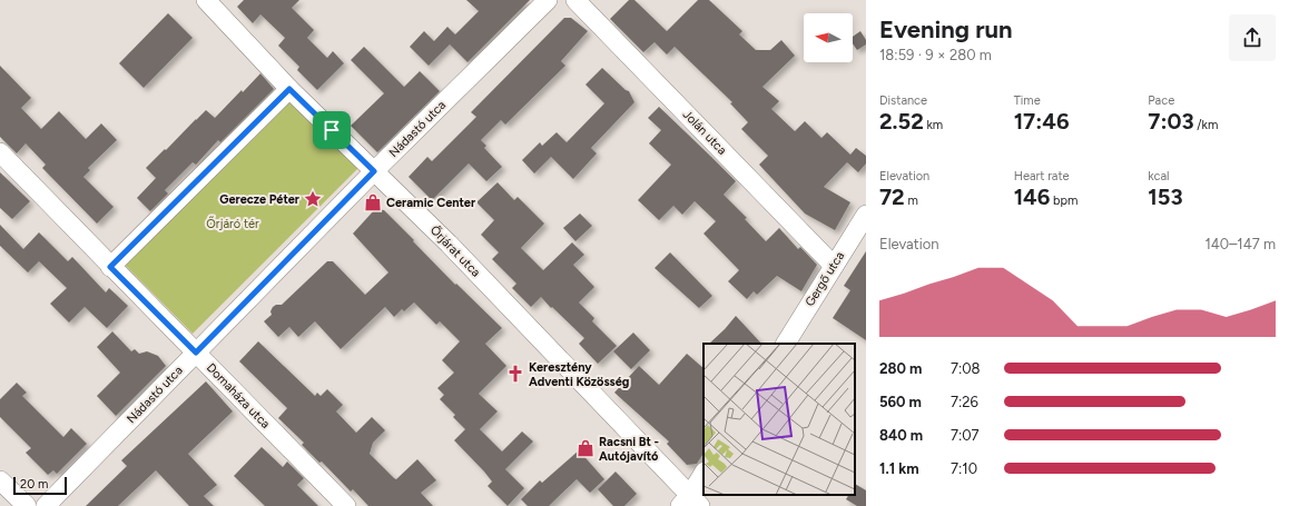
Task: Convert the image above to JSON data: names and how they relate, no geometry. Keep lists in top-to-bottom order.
{
  "streets": {
    "street": [
      "Nádastó utca",
      "Jolán utca",
      "Őrjárat utca",
      "Gergő utca",
      "Domaháza utca"
    ]
  },
  "crossings": [
    ["Nádastó utca", "Őrjárat utca"],
    ["Nádastó utca", "Domaháza utca"],
    ["Jolán utca", "Gergő utca"]
  ],
  "parks": ["Őrjáró tér"],
  "places": {
    "place": ["Gerecze Péter"],
    "shop": ["Ceramic Center", "Racsni Bt - Autójavító"],
    "church": ["Keresztény Adventi Közösség"]
  },
  "scale_bar": "20 m",
  "north": "left",
  "page": {
    "heading": ["Evening run", "18:59 · 9 × 280 m"],
    "stats": [
      ["Distance", "2.52 km"],
      ["Time", "17:46"],
      ["Pace", "7:03 /km"],
      ["Elevation", "72 m"],
      ["Heart rate", "146 bpm"],
      ["kcal", "153"]
    ],
    "chart": ["Elevation", "140–147 m"],
    "list": [
      {
        "name": "280 m",
        "note": "7:08"
      },
      {
        "name": "560 m",
        "note": "7:26"
      },
      {
        "name": "840 m",
        "note": "7:07"
      },
      {
        "name": "1.1 km",
        "note": "7:10"
      }
    ],
    "scale": "20 m"
  }
}
